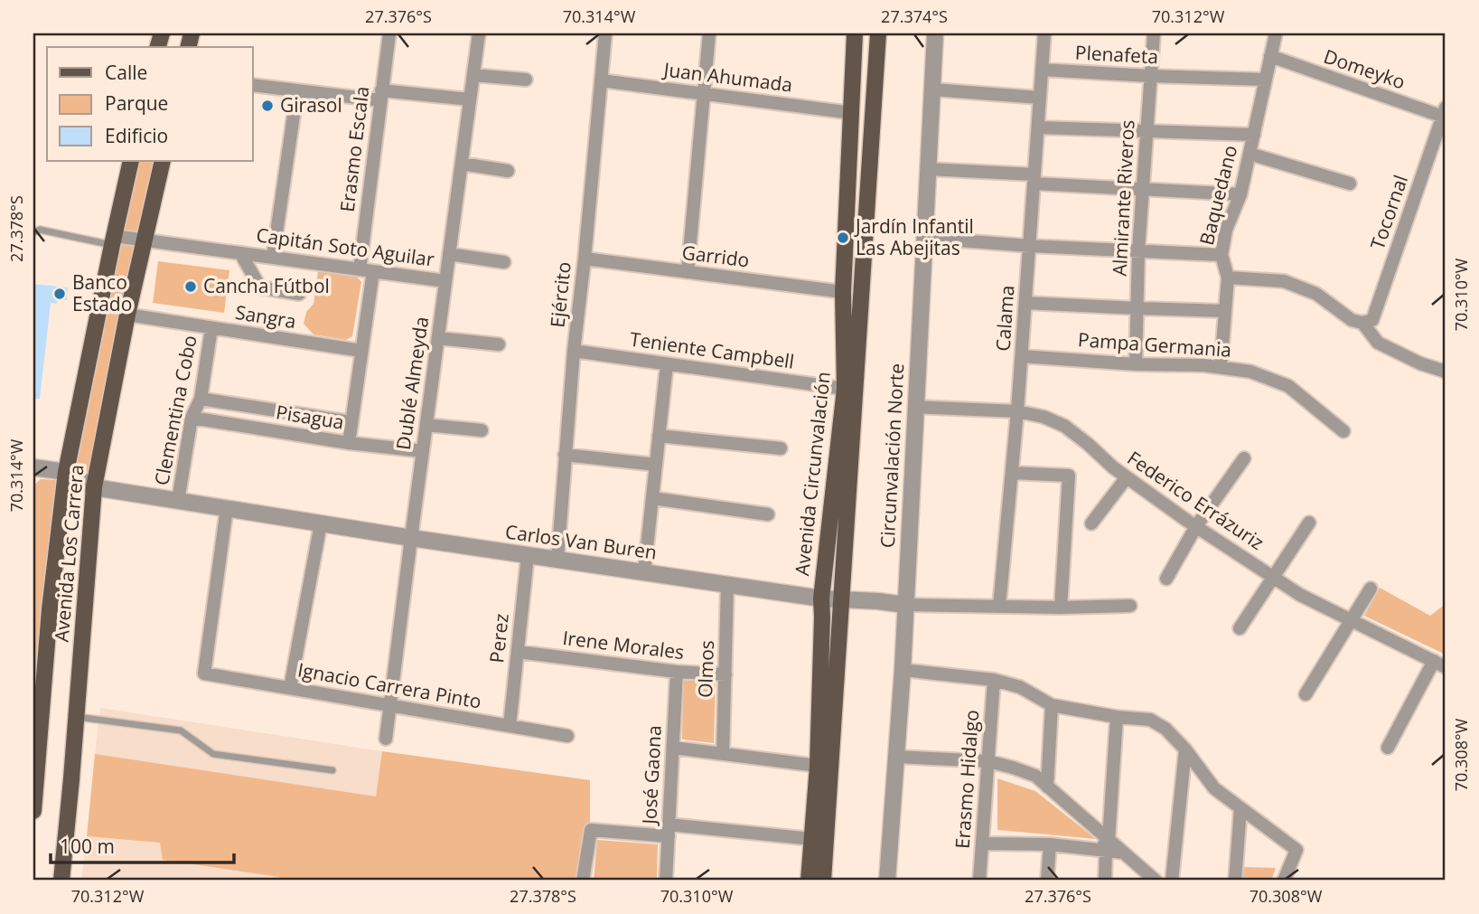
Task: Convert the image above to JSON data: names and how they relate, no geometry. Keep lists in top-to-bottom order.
{
  "streets": {
    "main road": ["Avenida Circunvalación", "Avenida Los Carrera"],
    "street": [
      "Plenafeta",
      "Domeyko",
      "Juan Ahumada",
      "Erasmo Escala",
      "Baquedano",
      "Almirante Riveros",
      "Tocornal",
      "Capitán Soto Aguilar",
      "Garrido",
      "Ejército",
      "Sangra",
      "Calama",
      "Pampa Germania",
      "Teniente Campbell",
      "Dublé Almeyda",
      "Clementina Cobo",
      "Pisagua",
      "Circunvalación Norte",
      "Federico Errázuriz",
      "Carlos Van Buren",
      "Perez",
      "Irene Morales",
      "Olmos",
      "Ignacio Carrera Pinto",
      "José Gaona",
      "Erasmo Hidalgo"
    ]
  },
  "crossings": [
    ["Plenafeta", "Baquedano"],
    ["Plenafeta", "Almirante Riveros"],
    ["Plenafeta", "Calama"],
    ["Domeyko", "Baquedano"],
    ["Domeyko", "Tocornal"],
    ["Juan Ahumada", "Ejército"],
    ["Juan Ahumada", "Avenida Circunvalación"],
    ["Erasmo Escala", "Capitán Soto Aguilar"],
    ["Erasmo Escala", "Sangra"],
    ["Erasmo Escala", "Pisagua"],
    ["Baquedano", "Pampa Germania"],
    ["Almirante Riveros", "Pampa Germania"],
    ["Capitán Soto Aguilar", "Dublé Almeyda"],
    ["Capitán Soto Aguilar", "Avenida Los Carrera"],
    ["Garrido", "Ejército"],
    ["Garrido", "Avenida Circunvalación"],
    ["Ejército", "Teniente Campbell"],
    ["Ejército", "Carlos Van Buren"],
    ["Sangra", "Clementina Cobo"],
    ["Sangra", "Avenida Los Carrera"],
    ["Calama", "Pampa Germania"],
    ["Calama", "Federico Errázuriz"],
    ["Calama", "Carlos Van Buren"],
    ["Teniente Campbell", "Avenida Circunvalación"],
    ["Dublé Almeyda", "Pisagua"],
    ["Dublé Almeyda", "Carlos Van Buren"],
    ["Dublé Almeyda", "Ignacio Carrera Pinto"],
    ["Clementina Cobo", "Pisagua"],
    ["Clementina Cobo", "Carlos Van Buren"],
    ["Circunvalación Norte", "Federico Errázuriz"],
    ["Circunvalación Norte", "Carlos Van Buren"],
    ["Avenida Circunvalación", "Carlos Van Buren"],
    ["Carlos Van Buren", "Avenida Los Carrera"],
    ["Carlos Van Buren", "Perez"],
    ["Carlos Van Buren", "Olmos"],
    ["Carlos Van Buren", "Ignacio Carrera Pinto"],
    ["Perez", "Irene Morales"],
    ["Perez", "Ignacio Carrera Pinto"],
    ["Irene Morales", "Olmos"],
    ["Irene Morales", "José Gaona"]
  ],
  "places": [
    "Girasol",
    "Jardín Infantil Las Abejitas",
    "Cancha Fútbol",
    "Banco Estado"
  ],
  "legend": ["Calle", "Parque", "Edificio"],
  "scale_bar": "100 m",
  "coordinates": [
    "27.376°S",
    "70.314°W",
    "27.374°S",
    "70.312°W",
    "27.378°S",
    "70.310°W",
    "70.308°W"
  ]
}
